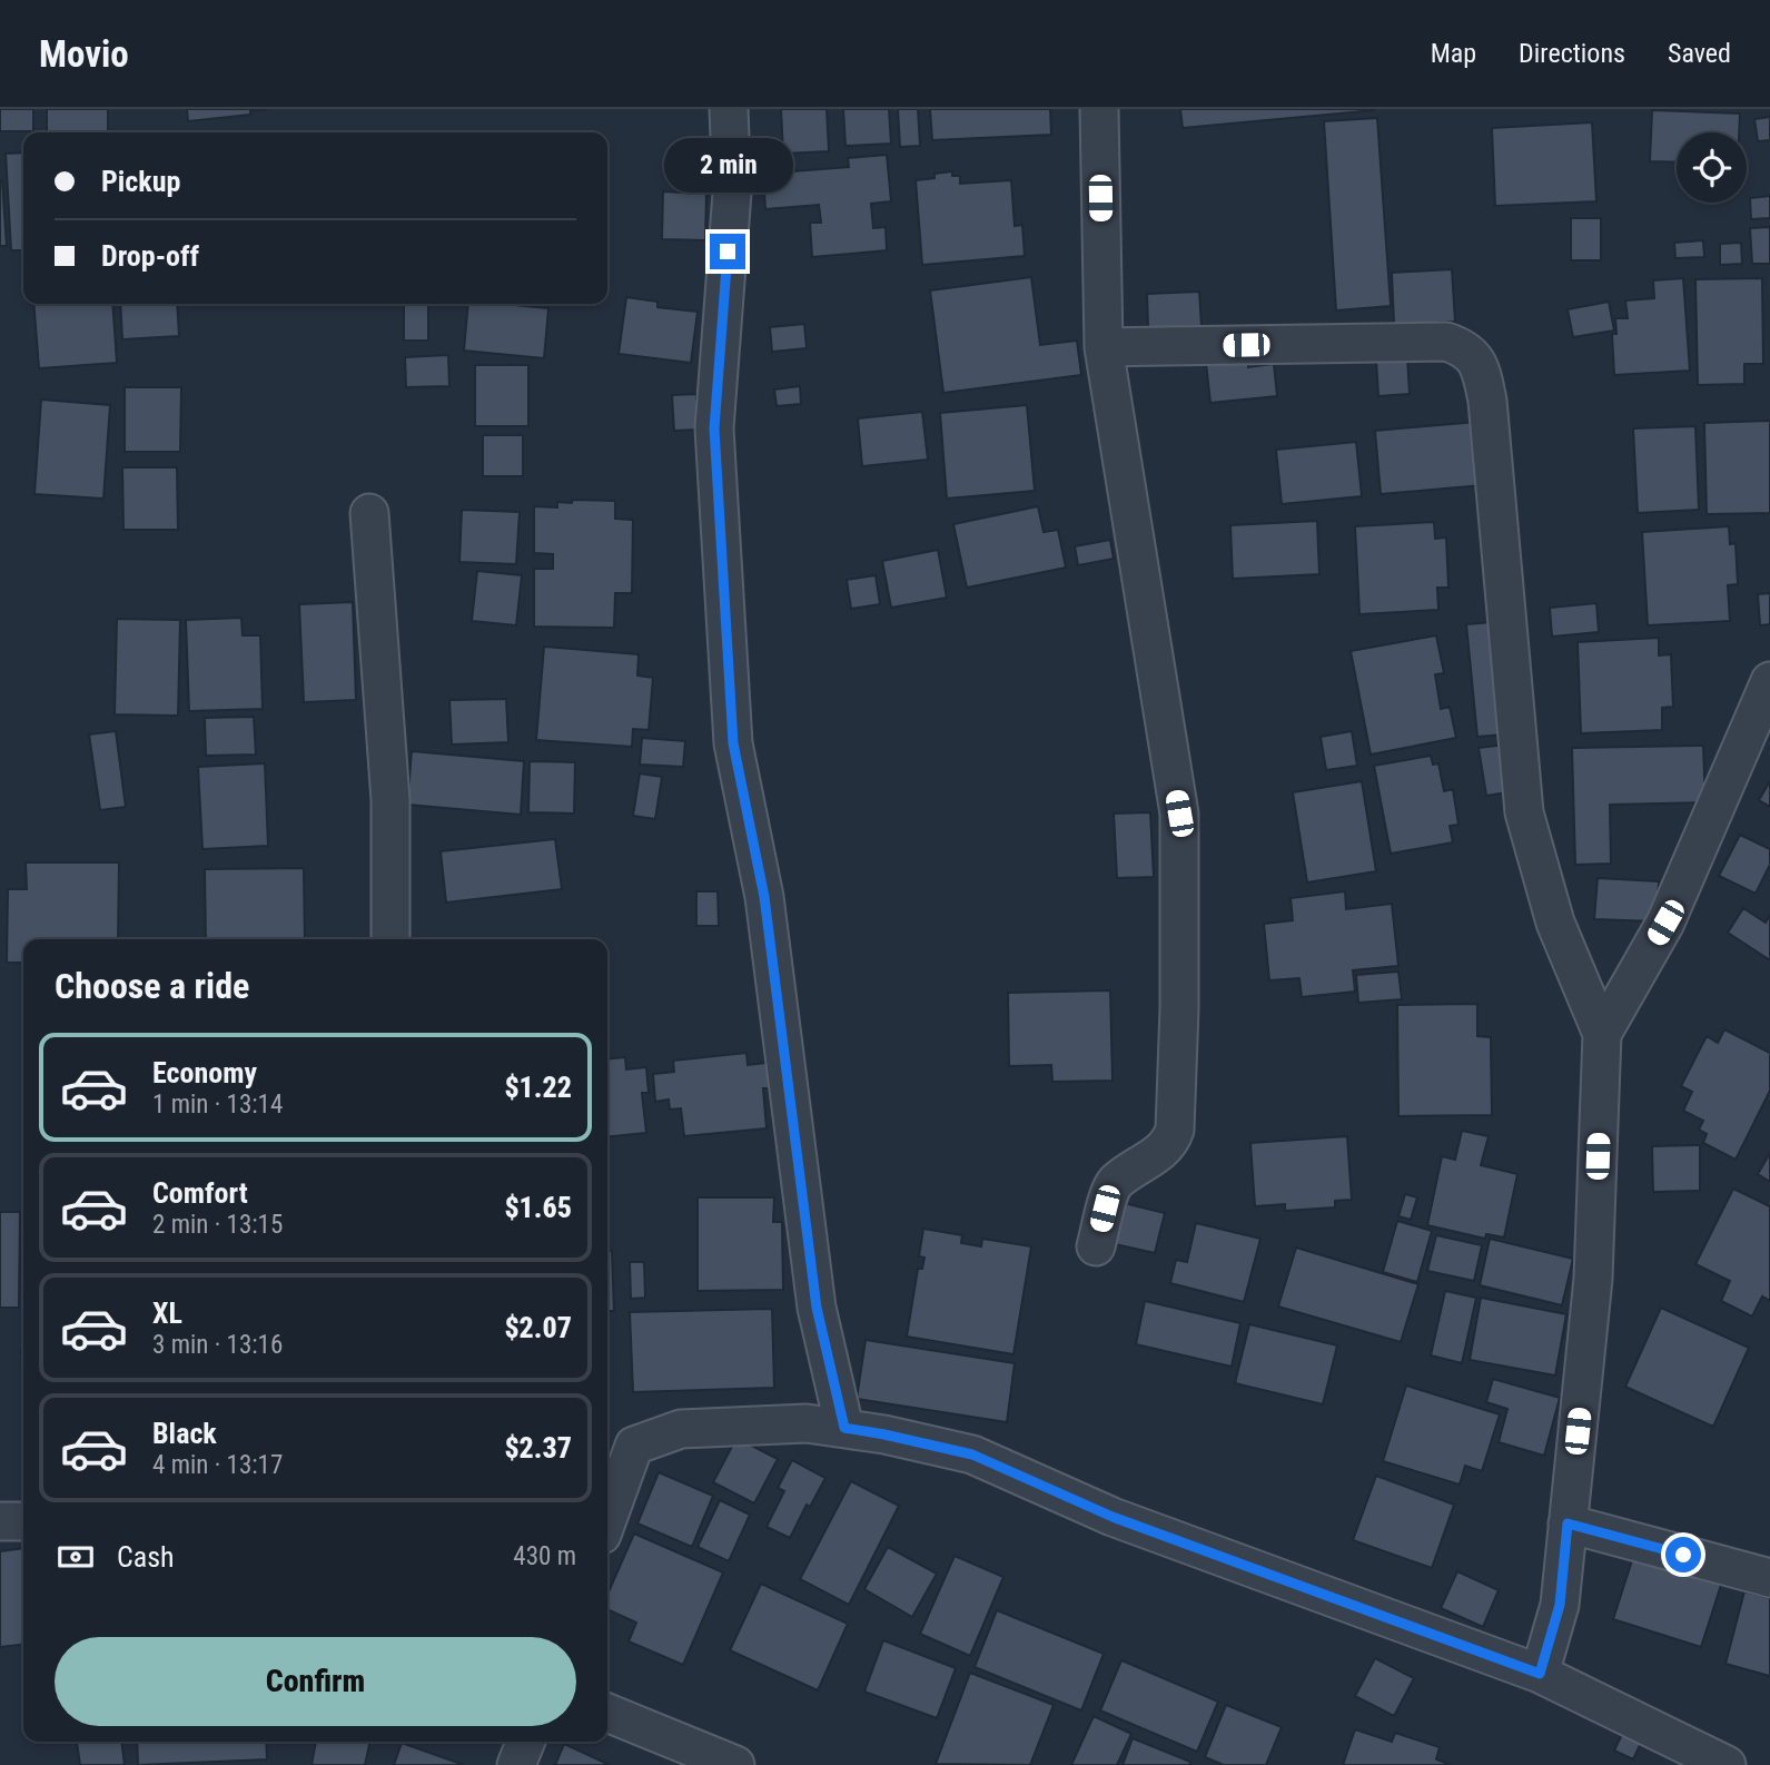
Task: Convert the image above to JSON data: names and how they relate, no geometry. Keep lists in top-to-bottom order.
{
  "page": {
    "header": "Movio",
    "nav": ["Map", "Directions", "Saved"],
    "banner": ["Pickup", "Drop-off"],
    "bubble": "2 min",
    "heading": "Choose a ride",
    "list": [
      {
        "name": "Economy",
        "note": "1 min · 13:14",
        "value": "$1.22"
      },
      {
        "name": "Comfort",
        "note": "2 min · 13:15",
        "value": "$1.65"
      },
      {
        "name": "XL",
        "note": "3 min · 13:16",
        "value": "$2.07"
      },
      {
        "name": "Black",
        "note": "4 min · 13:17",
        "value": "$2.37"
      }
    ],
    "pay": ["Cash", "430 m"],
    "buttons": "Confirm"
  }
}
